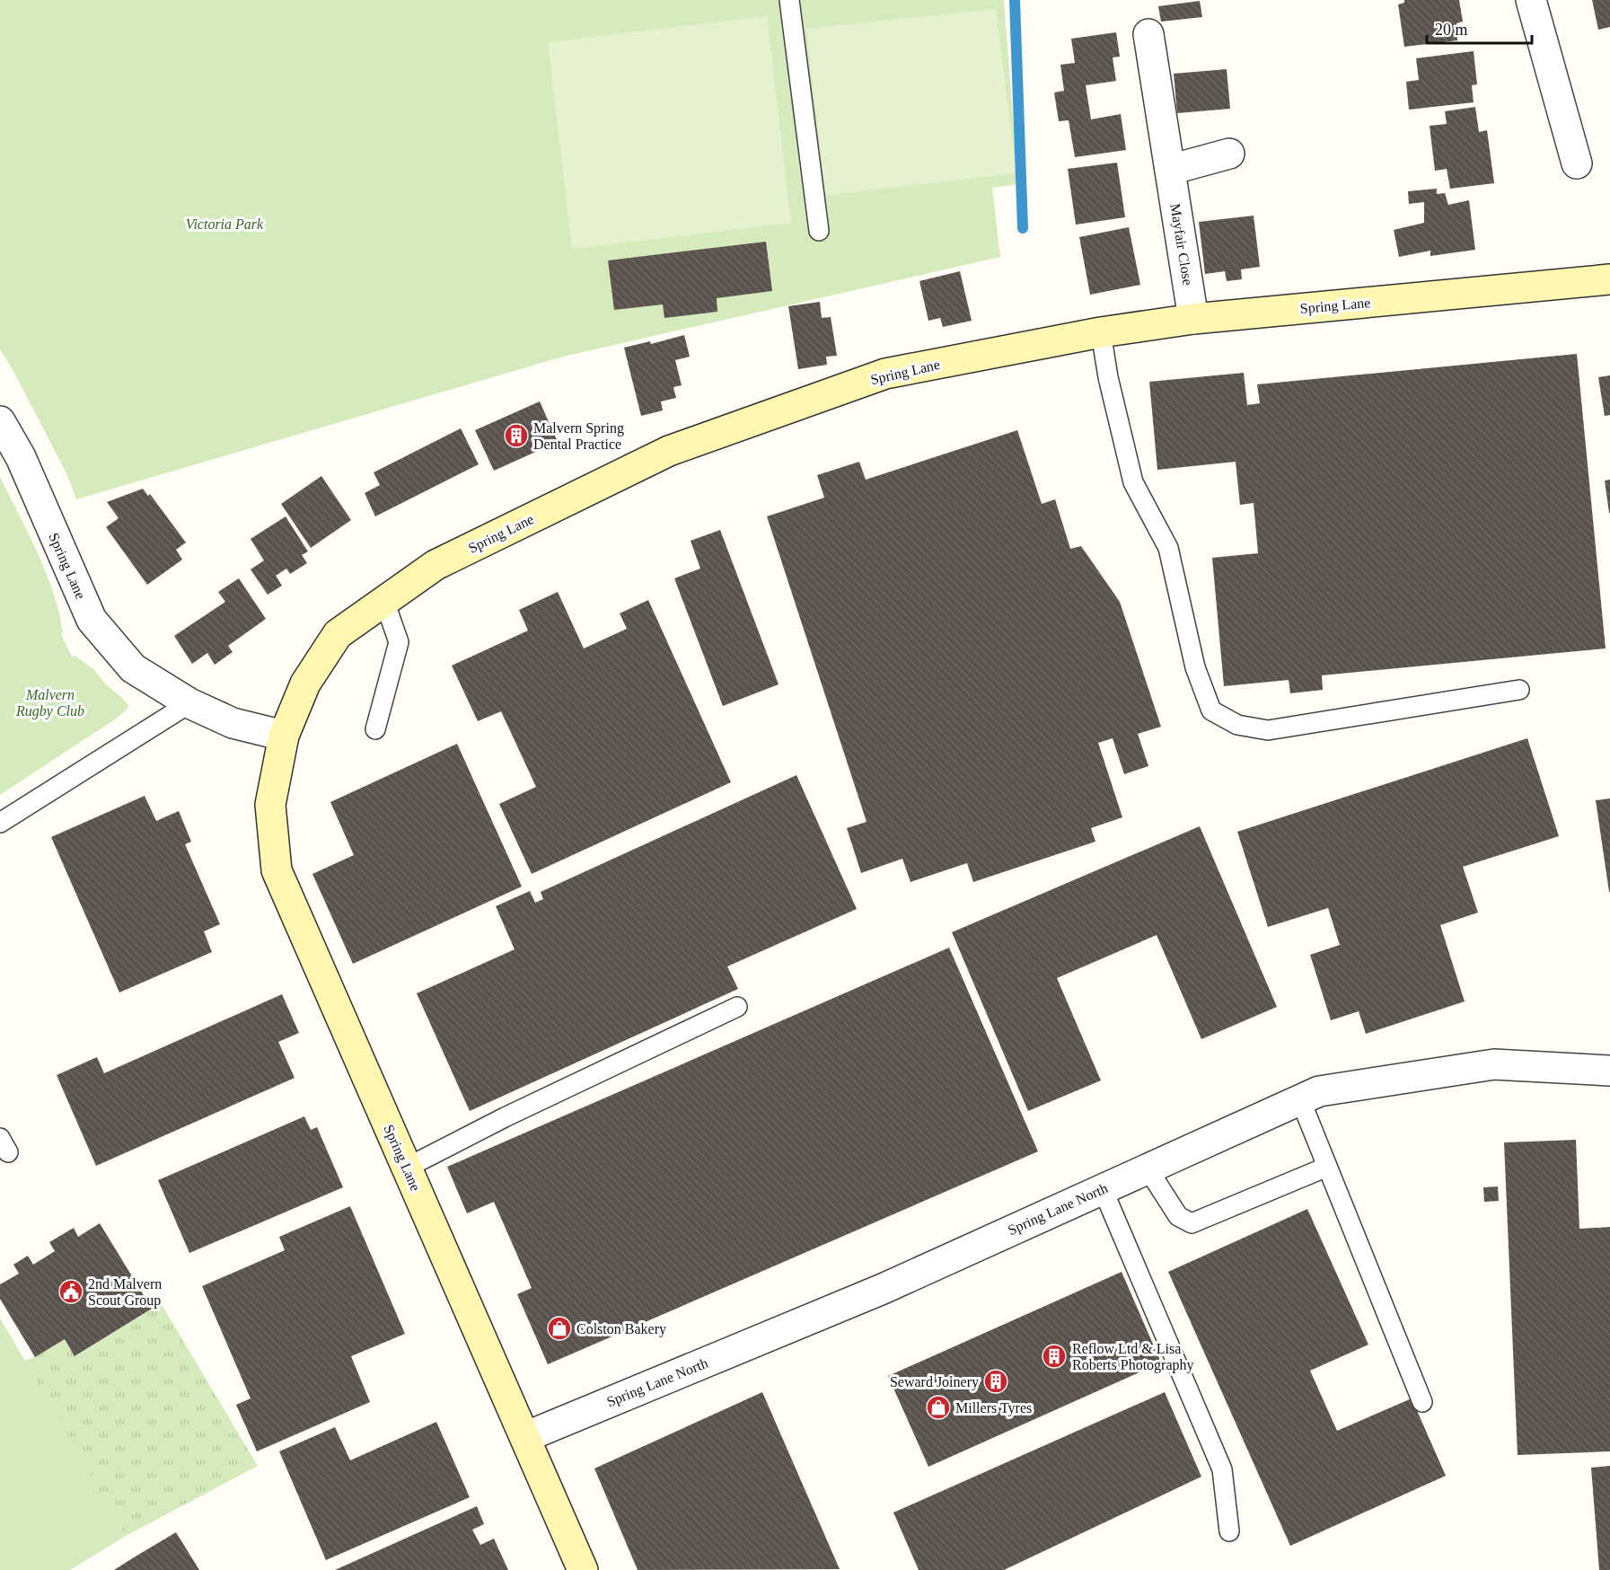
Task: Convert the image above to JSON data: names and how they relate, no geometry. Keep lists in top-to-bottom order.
{
  "streets": {
    "street": ["Mayfair Close", "Spring Lane", "Spring Lane North"]
  },
  "crossings": [
    ["Mayfair Close", "Spring Lane"],
    ["Spring Lane", "Spring Lane North"]
  ],
  "parks": ["Victoria Park", "Malvern Rugby Club"],
  "places": {
    "building": ["Malvern Spring Dental Practice", "Reflow Ltd & Lisa Roberts Photography", "Seward Joinery"],
    "public building": ["2nd Malvern Scout Group"],
    "shop": ["Colston Bakery", "Millers Tyres"]
  },
  "scale_bar": "20 m"
}
